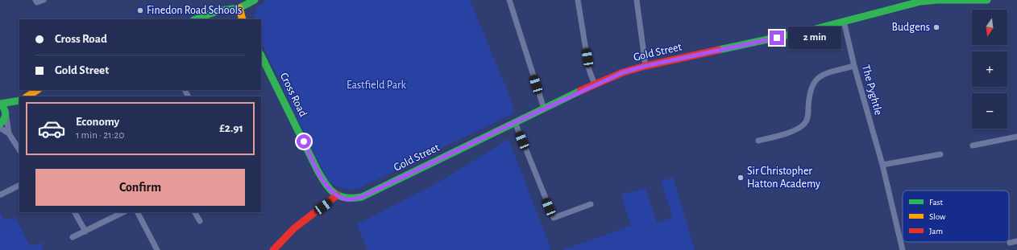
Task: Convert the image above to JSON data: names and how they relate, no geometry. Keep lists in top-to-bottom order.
{
  "streets": {
    "street": ["Gold Street", "The Pyghtle", "Cross Road"]
  },
  "crossings": [
    ["Gold Street", "The Pyghtle"],
    ["Gold Street", "Cross Road"]
  ],
  "parks": ["Eastfield Park"],
  "places": ["Finedon Road Schools", "Budgens", "Sir Christopher Hatton Academy"],
  "legend": ["Fast", "Slow", "Jam"],
  "north": "bottom",
  "page": {
    "map_buttons": ["+", "−"],
    "banner": ["Cross Road", "Gold Street"],
    "bubble": "2 min",
    "list": [
      {
        "name": "Economy",
        "note": "1 min · 21:20",
        "value": "£2.91"
      }
    ],
    "buttons": "Confirm"
  }
}
